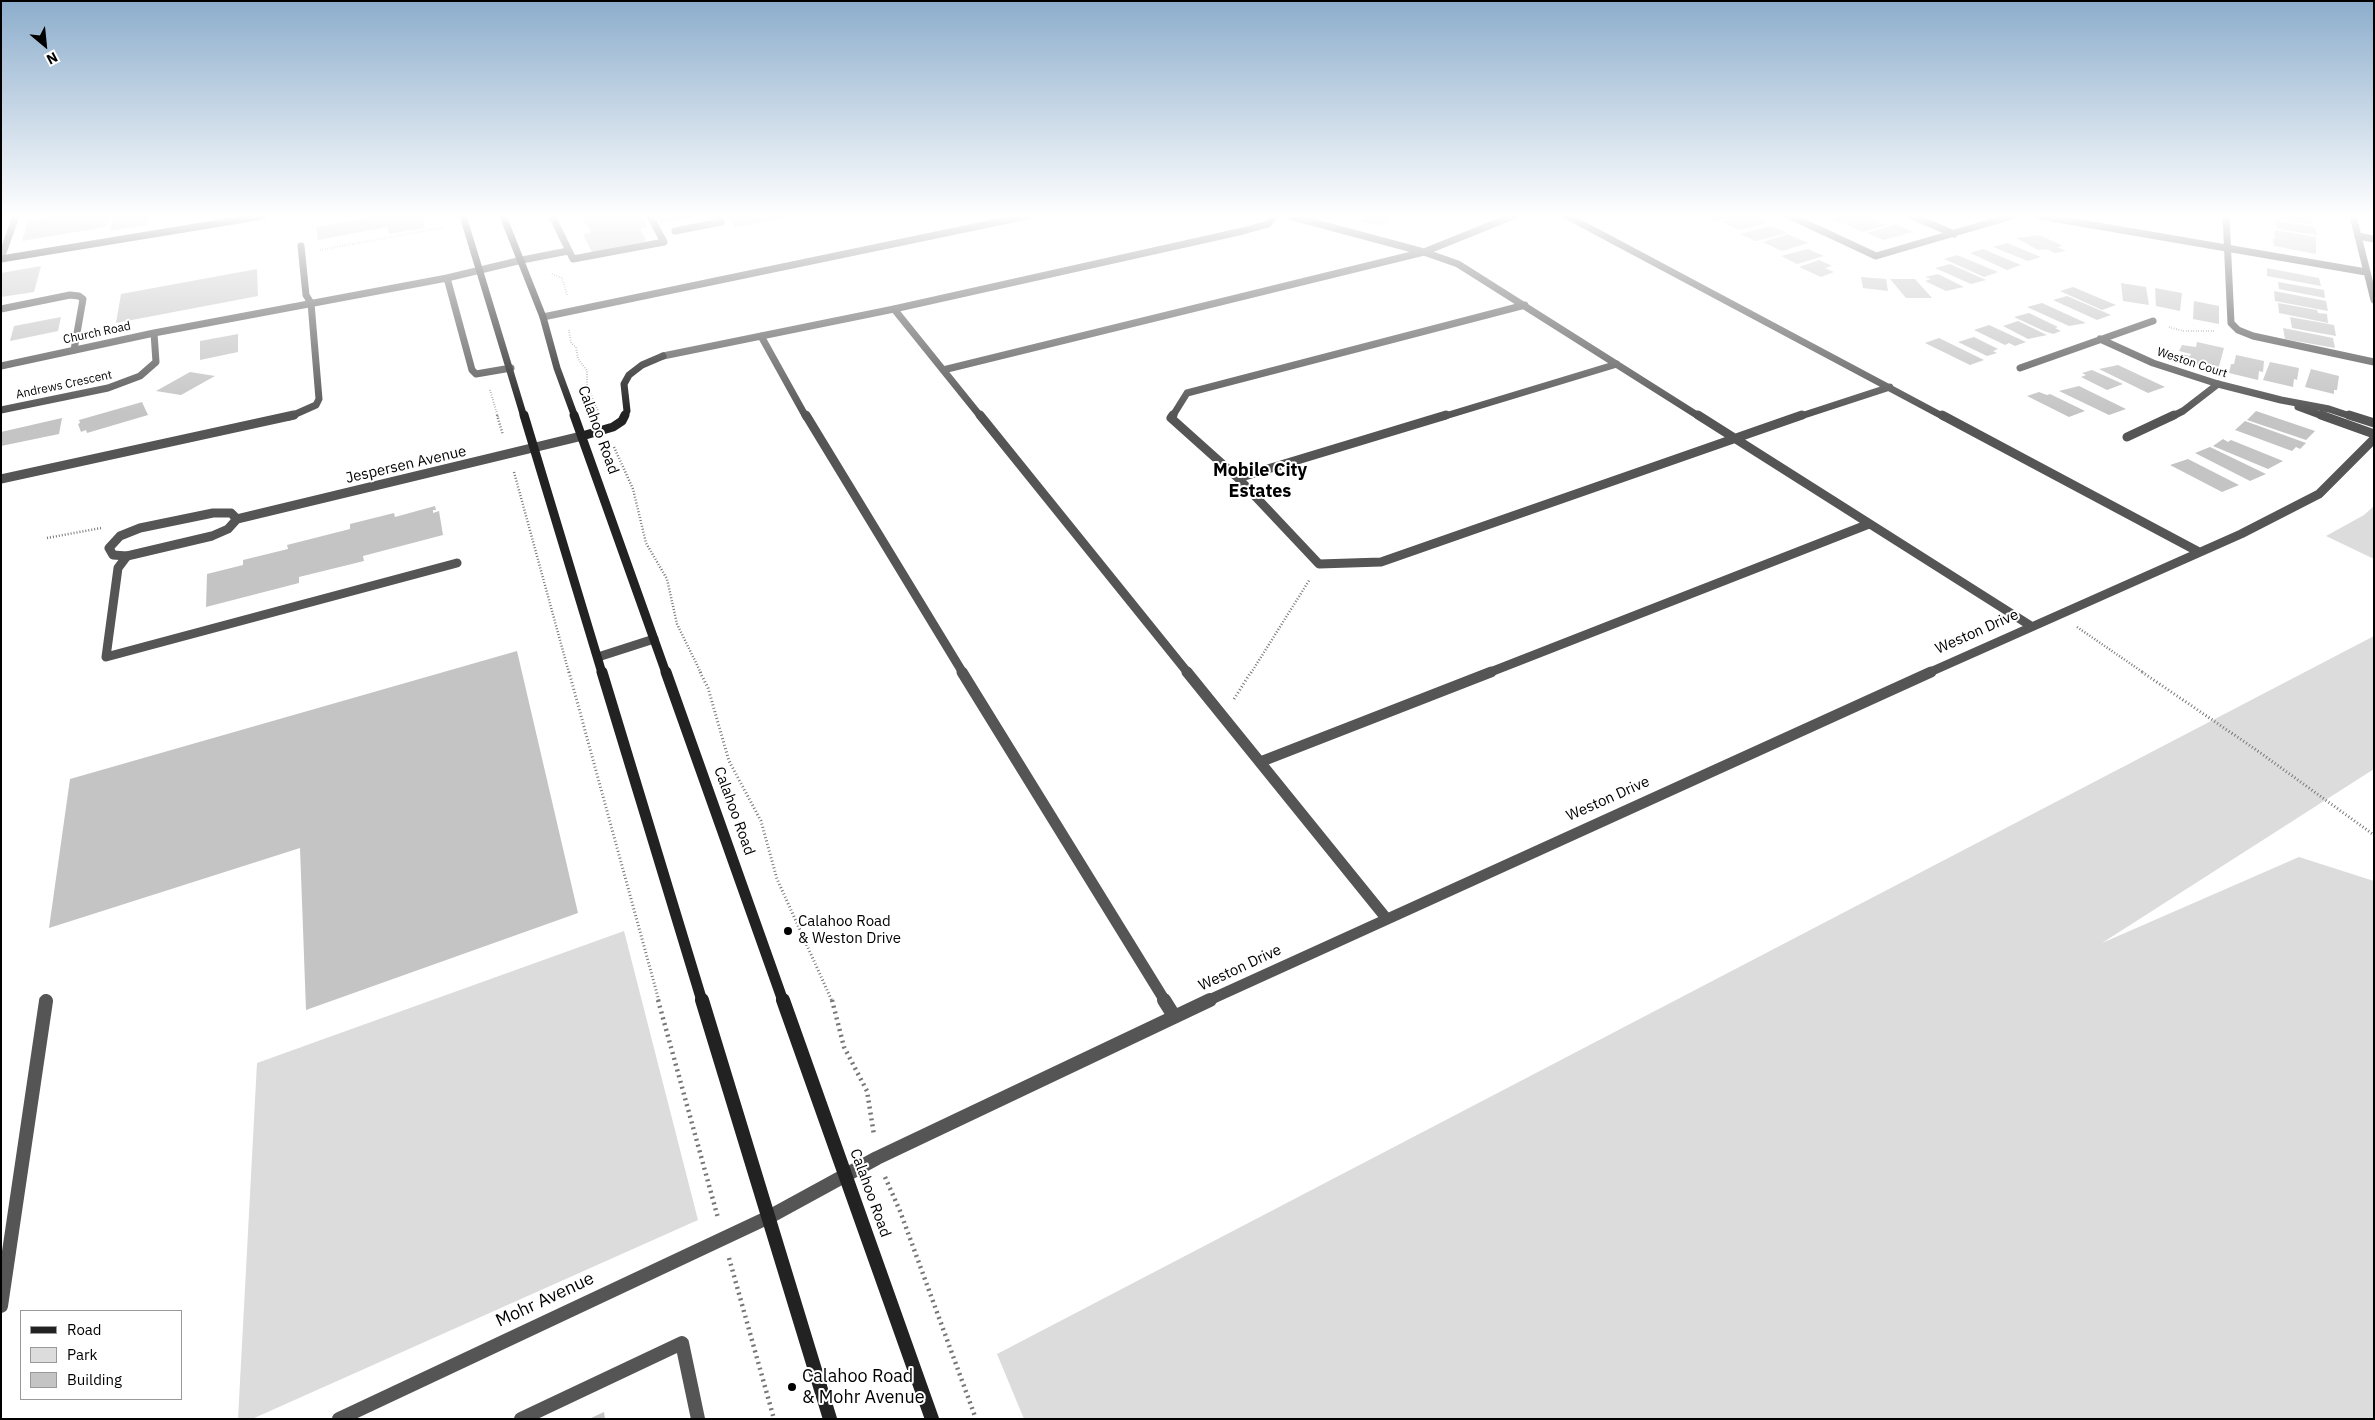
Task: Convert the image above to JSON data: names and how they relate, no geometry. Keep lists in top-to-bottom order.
{
  "streets": {
    "main road": ["Calahoo Road"],
    "street": [
      "Church Road",
      "Weston Court",
      "Andrews Crescent",
      "Jespersen Avenue",
      "Weston Drive",
      "Mohr Avenue"
    ]
  },
  "crossings": [
    ["Church Road", "Andrews Crescent"],
    ["Calahoo Road", "Jespersen Avenue"],
    ["Calahoo Road", "Weston Drive"],
    ["Weston Drive", "Mohr Avenue"]
  ],
  "districts": ["Mobile City Estates"],
  "places": ["Calahoo Road & Weston Drive", "Calahoo Road & Mohr Avenue"],
  "legend": ["Road", "Park", "Building"],
  "north": "bottom right"
}
